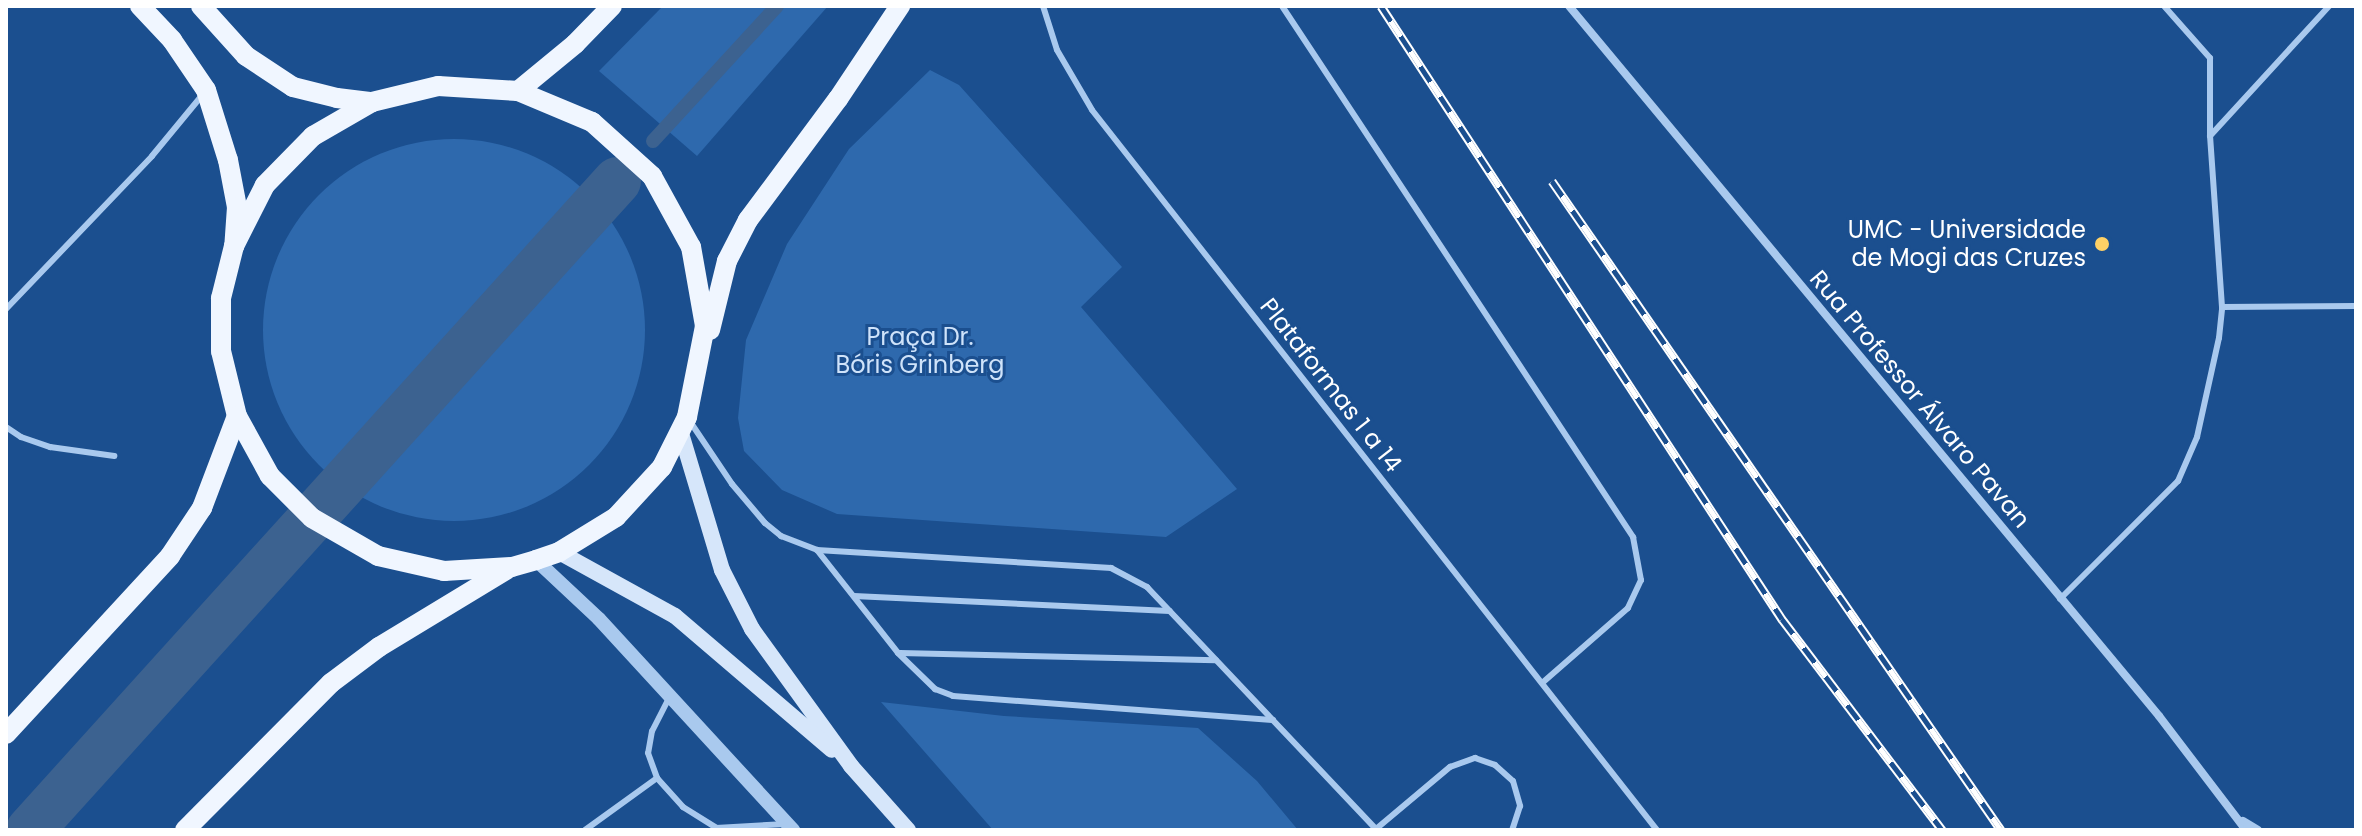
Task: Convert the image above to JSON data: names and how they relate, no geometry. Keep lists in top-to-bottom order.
{
  "streets": {
    "street": ["Rua Professor Álvaro Pavan"],
    "lane": ["Plataformas 1 a 14"]
  },
  "parks": ["Praça Dr. Bóris Grinberg"],
  "places": ["UMC - Universidade de Mogi das Cruzes"]
}
